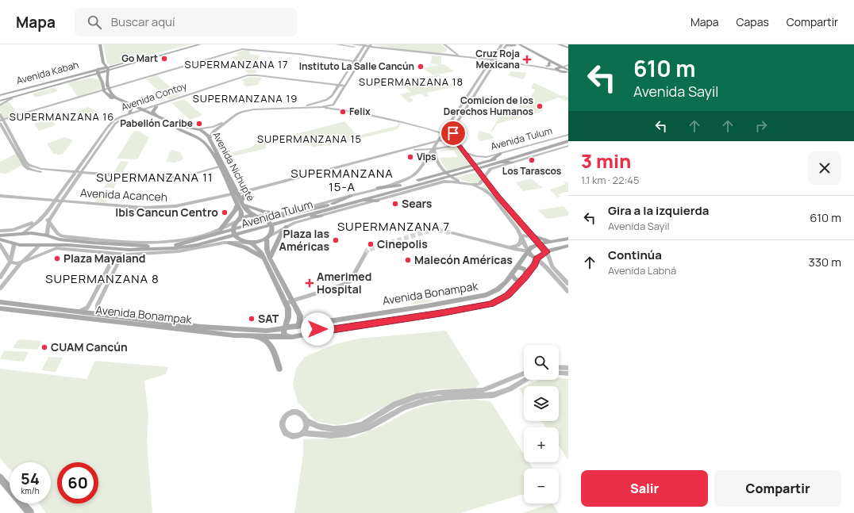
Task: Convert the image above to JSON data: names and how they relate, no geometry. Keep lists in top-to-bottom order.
{
  "streets": {
    "main road": [
      "Avenida Kabah",
      "Avenida Tulum",
      "Avenida Nichupté",
      "Avenida Bonampak"
    ],
    "street": ["Avenida Contoy", "Avenida Acanceh"]
  },
  "crossings": [
    ["Avenida Contoy", "Avenida Tulum"],
    ["Avenida Contoy", "Avenida Nichupté"],
    ["Avenida Contoy", "Avenida Acanceh"],
    ["Avenida Tulum", "Avenida Nichupté"],
    ["Avenida Tulum", "Avenida Acanceh"],
    ["Avenida Nichupté", "Avenida Acanceh"]
  ],
  "districts": [
    "SUPERMANZANA 17",
    "SUPERMANZANA 18",
    "SUPERMANZANA 19",
    "SUPERMANZANA 16",
    "SUPERMANZANA 15",
    "SUPERMANZANA 15-A",
    "SUPERMANZANA 11",
    "SUPERMANZANA 7",
    "SUPERMANZANA 8"
  ],
  "places": {
    "other": [
      "Go Mart",
      "Instituto La Salle Cancún",
      "Comicíon de los Derechos Humanos",
      "Felix",
      "Pabellón Caribe",
      "Vips",
      "Los Tarascos",
      "Sears",
      "Ibis Cancun Centro",
      "Plaza las Américas",
      "Cinepolis",
      "Plaza Mayaland",
      "Malecón Américas",
      "SAT",
      "CUAM Cancún"
    ],
    "health": ["Cruz Roja Mexicana", "Amerimed Hospital"]
  },
  "page": {
    "header": "Mapa",
    "search": "Buscar aquí",
    "nav": ["Mapa", "Capas", "Compartir"],
    "turn": ["610 m", "Avenida Sayil"],
    "heading": ["3 min", "1.1 km · 22:45"],
    "list": [
      {
        "name": "Gira a la izquierda",
        "note": "Avenida Sayil",
        "value": "610 m"
      },
      {
        "name": "Continúa",
        "note": "Avenida Labná",
        "value": "330 m"
      }
    ],
    "map_buttons": ["+", "−"],
    "speed": "54 km/h",
    "limit": "60",
    "buttons": ["Salir", "Compartir"]
  }
}
